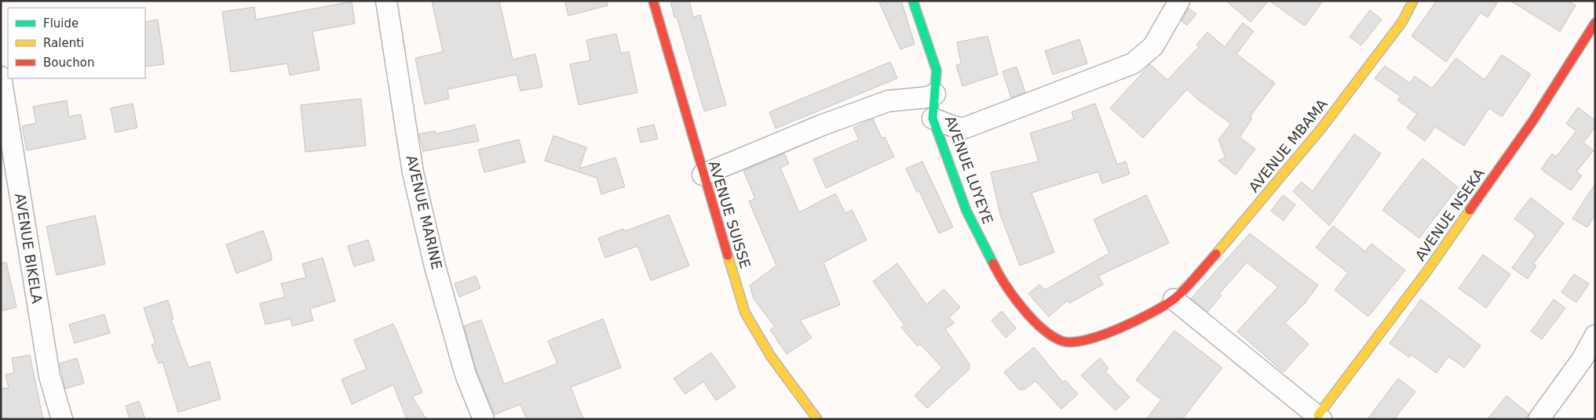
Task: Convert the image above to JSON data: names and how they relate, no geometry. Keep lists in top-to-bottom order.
{
  "streets": {
    "street": [
      "AVENUE MBAMA",
      "AVENUE LUYEYE",
      "AVENUE MARINE",
      "AVENUE SUISSE",
      "AVENUE NSEKA",
      "AVENUE BIKELA"
    ]
  },
  "crossings": [
    ["AVENUE MBAMA", "AVENUE LUYEYE"]
  ],
  "legend": ["Fluide", "Ralenti", "Bouchon"]
}
